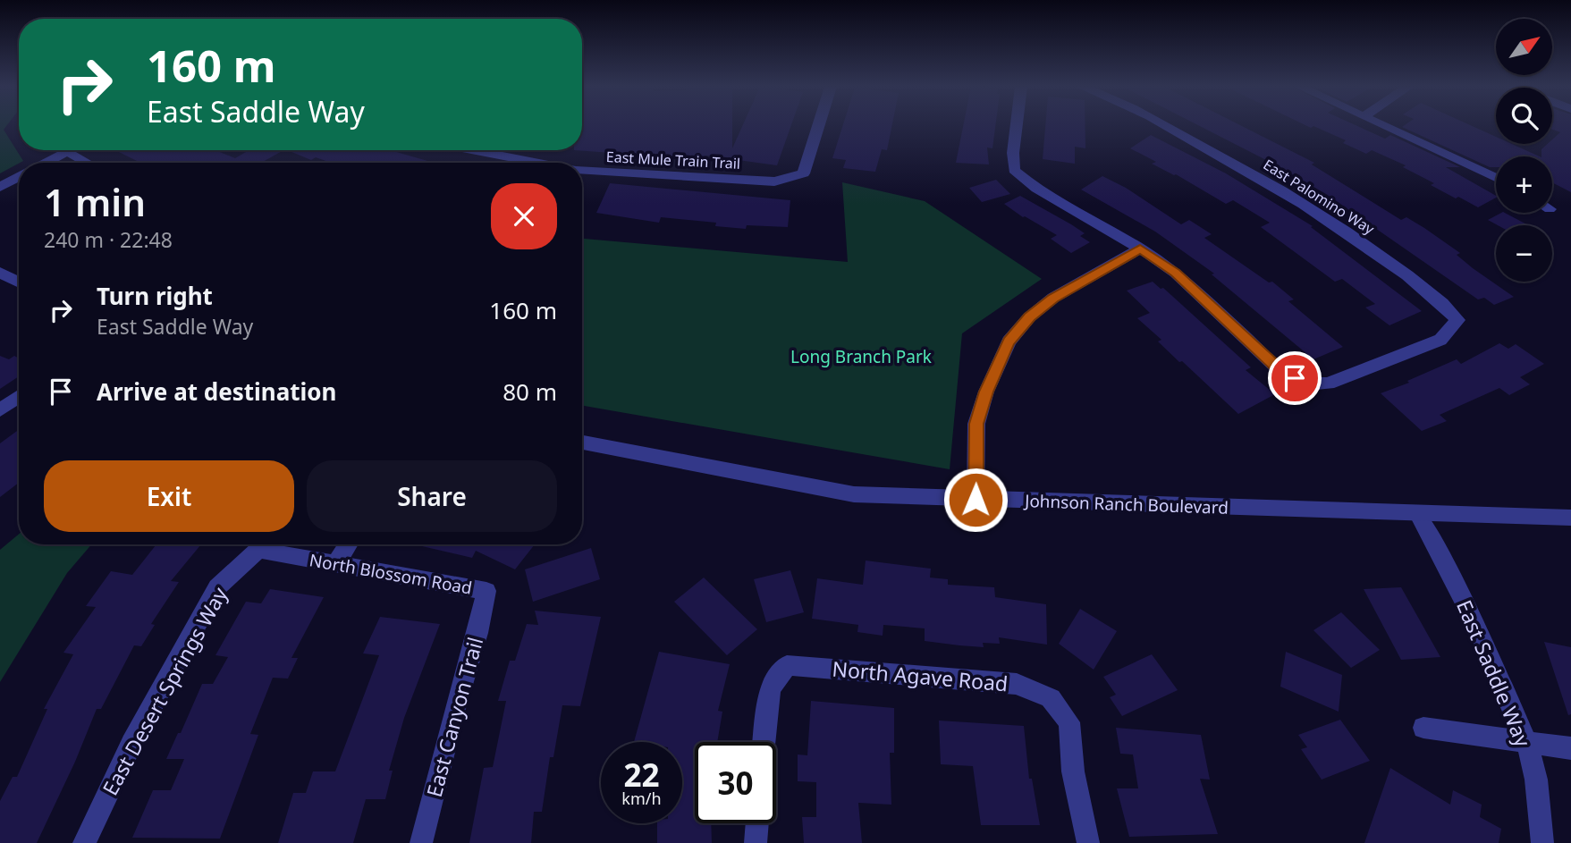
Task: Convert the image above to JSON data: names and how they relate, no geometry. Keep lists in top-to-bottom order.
{
  "streets": {
    "street": [
      "East Mule Train Trail",
      "East Palomino Way",
      "Johnson Ranch Boulevard",
      "North Blossom Road",
      "East Saddle Way",
      "North Agave Road",
      "East Desert Springs Way",
      "East Canyon Trail"
    ]
  },
  "crossings": [
    ["Johnson Ranch Boulevard", "East Saddle Way"],
    ["North Blossom Road", "East Desert Springs Way"],
    ["North Blossom Road", "East Canyon Trail"]
  ],
  "parks": ["Long Branch Park"],
  "north": "top right",
  "page": {
    "map_buttons": ["+", "−"],
    "turn": ["160 m", "East Saddle Way"],
    "heading": ["1 min", "240 m · 22:48"],
    "list": [
      {
        "name": "Turn right",
        "note": "East Saddle Way",
        "value": "160 m"
      },
      {
        "name": "Arrive at destination",
        "value": "80 m"
      }
    ],
    "buttons": ["Exit", "Share"],
    "speed": "22 km/h",
    "limit": "30"
  }
}
